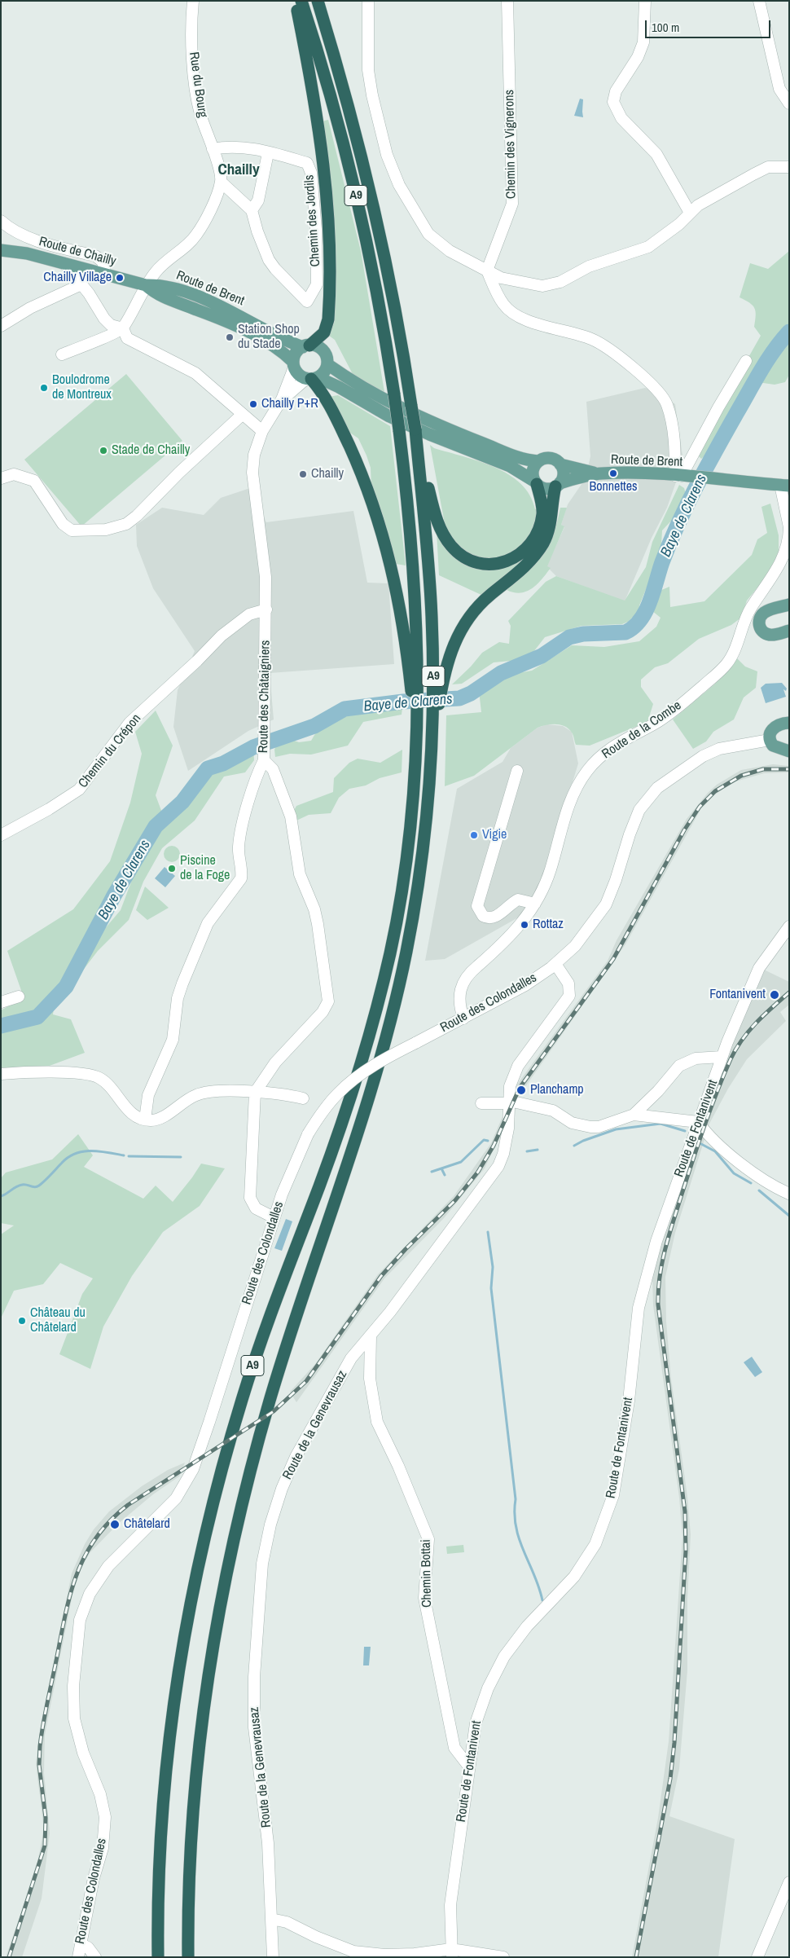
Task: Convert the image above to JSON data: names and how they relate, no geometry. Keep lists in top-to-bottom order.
{
  "streets": {
    "highway": ["A9"],
    "main road": ["Route de Chailly", "Route de Brent"],
    "street": [
      "Rue du Bourg",
      "Chemin des Vignerons",
      "Chemin des Jordils",
      "Route des Châtaigniers",
      "Route de la Combe",
      "Chemin du Crépon",
      "Route des Colondalles",
      "Route de Fontanivent",
      "Route de la Genevrausaz",
      "Chemin Bottai"
    ]
  },
  "crossings": [
    ["Rue du Bourg", "Chemin des Jordils"],
    ["Route de Chailly", "Route de Brent"],
    ["Route de Brent", "Route des Châtaigniers"],
    ["Route de Brent", "Route de la Combe"],
    ["Route des Châtaigniers", "Chemin du Crépon"],
    ["Route de la Combe", "Route des Colondalles"],
    ["Route des Colondalles", "Route de la Genevrausaz"],
    ["Route de Fontanivent", "Chemin Bottai"],
    ["Route de la Genevrausaz", "Chemin Bottai"]
  ],
  "districts": ["Chailly"],
  "water": ["Baye de Clarens"],
  "places": [
    "Chailly Village",
    "Station Shop du Stade",
    "Boulodrome de Montreux",
    "Chailly P+R",
    "Stade de Chailly",
    "Bonnettes",
    "Chailly",
    "Vigie",
    "Piscine de la Foge",
    "Rottaz",
    "Fontanivent",
    "Planchamp",
    "Château du Châtelard",
    "Châtelard"
  ],
  "scale_bar": "100 m"
}
